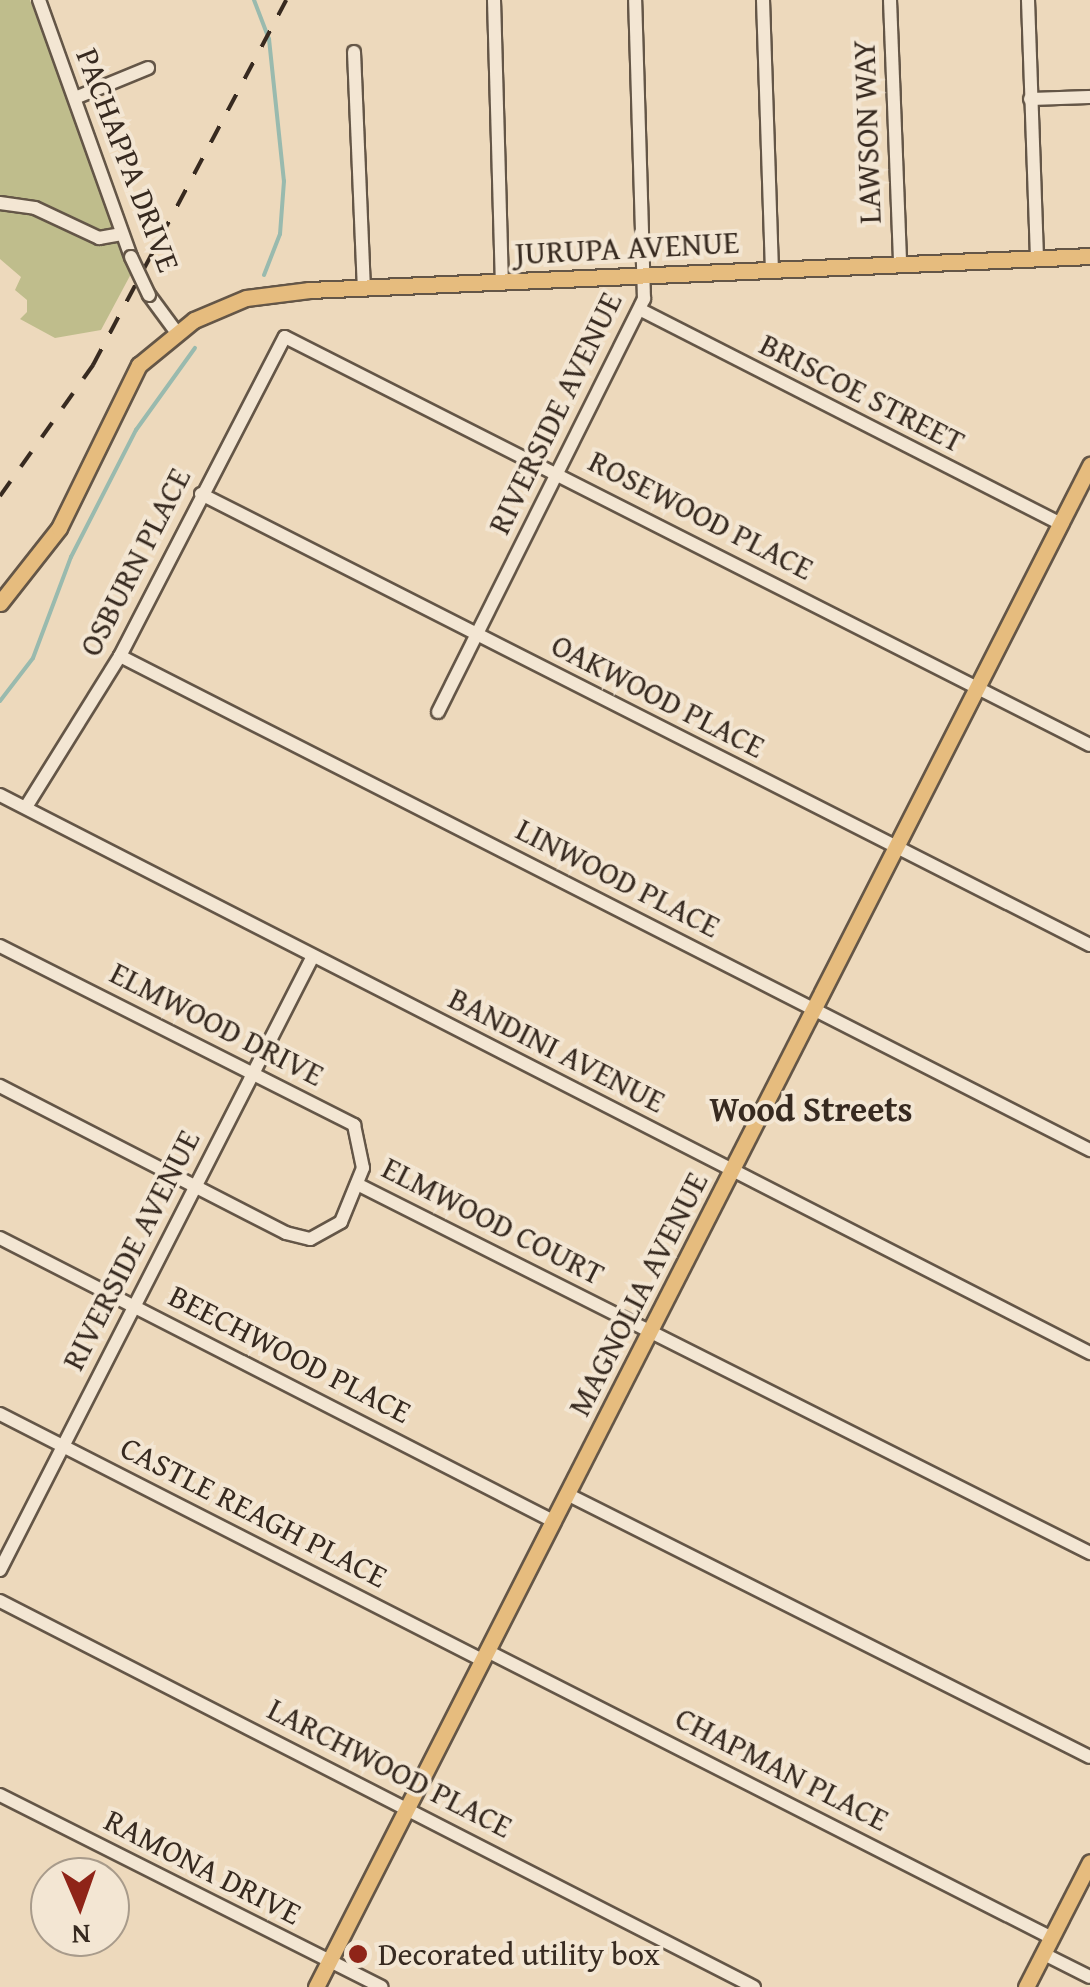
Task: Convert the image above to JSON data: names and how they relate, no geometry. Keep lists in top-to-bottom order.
{
  "streets": {
    "main road": ["JURUPA AVENUE", "MAGNOLIA AVENUE"],
    "street": [
      "LAWSON WAY",
      "PACHAPPA DRIVE",
      "BRISCOE STREET",
      "RIVERSIDE AVENUE",
      "ROSEWOOD PLACE",
      "OSBURN PLACE",
      "OAKWOOD PLACE",
      "LINWOOD PLACE",
      "ELMWOOD DRIVE",
      "BANDINI AVENUE",
      "ELMWOOD COURT",
      "BEECHWOOD PLACE",
      "CASTLE REAGH PLACE",
      "LARCHWOOD PLACE",
      "CHAPMAN PLACE",
      "RAMONA DRIVE"
    ]
  },
  "crossings": [
    ["LAWSON WAY", "JURUPA AVENUE"],
    ["PACHAPPA DRIVE", "JURUPA AVENUE"],
    ["JURUPA AVENUE", "RIVERSIDE AVENUE"],
    ["BRISCOE STREET", "RIVERSIDE AVENUE"],
    ["BRISCOE STREET", "MAGNOLIA AVENUE"],
    ["RIVERSIDE AVENUE", "ROSEWOOD PLACE"],
    ["RIVERSIDE AVENUE", "OAKWOOD PLACE"],
    ["RIVERSIDE AVENUE", "ELMWOOD DRIVE"],
    ["RIVERSIDE AVENUE", "BANDINI AVENUE"],
    ["RIVERSIDE AVENUE", "ELMWOOD COURT"],
    ["RIVERSIDE AVENUE", "BEECHWOOD PLACE"],
    ["RIVERSIDE AVENUE", "CASTLE REAGH PLACE"],
    ["ROSEWOOD PLACE", "OSBURN PLACE"],
    ["ROSEWOOD PLACE", "MAGNOLIA AVENUE"],
    ["OSBURN PLACE", "OAKWOOD PLACE"],
    ["OSBURN PLACE", "LINWOOD PLACE"],
    ["OSBURN PLACE", "BANDINI AVENUE"],
    ["OAKWOOD PLACE", "MAGNOLIA AVENUE"],
    ["LINWOOD PLACE", "MAGNOLIA AVENUE"],
    ["ELMWOOD DRIVE", "ELMWOOD COURT"],
    ["BANDINI AVENUE", "MAGNOLIA AVENUE"],
    ["ELMWOOD COURT", "MAGNOLIA AVENUE"],
    ["MAGNOLIA AVENUE", "BEECHWOOD PLACE"],
    ["MAGNOLIA AVENUE", "CASTLE REAGH PLACE"],
    ["MAGNOLIA AVENUE", "LARCHWOOD PLACE"],
    ["MAGNOLIA AVENUE", "CHAPMAN PLACE"],
    ["MAGNOLIA AVENUE", "RAMONA DRIVE"],
    ["CASTLE REAGH PLACE", "CHAPMAN PLACE"]
  ],
  "districts": ["Wood Streets"],
  "places": ["Decorated utility box"],
  "north": "bottom"
}
